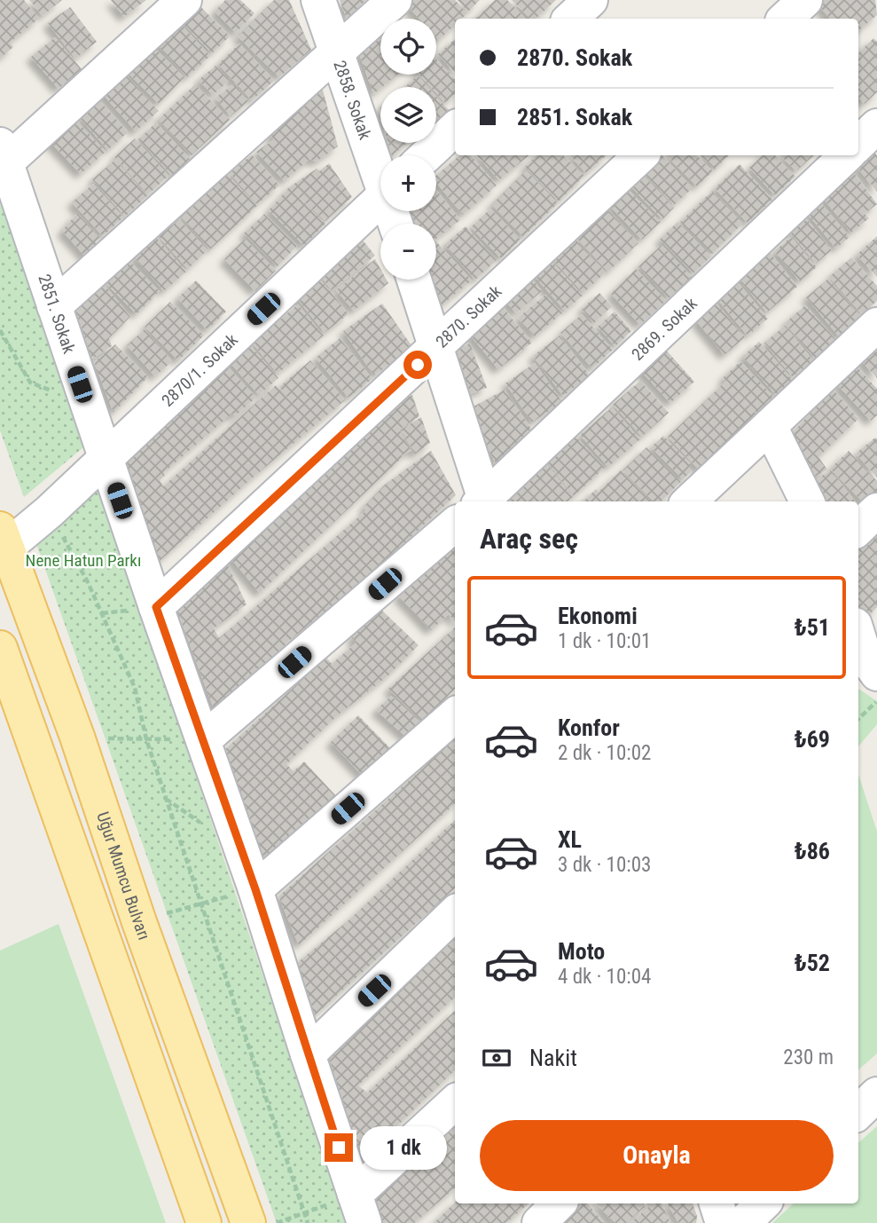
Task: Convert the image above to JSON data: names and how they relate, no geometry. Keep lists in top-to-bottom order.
{
  "streets": {
    "main road": ["Uğur Mumcu Bulvarı"],
    "street": [
      "2858. Sokak",
      "2851. Sokak",
      "2870. Sokak",
      "2869. Sokak",
      "2870/1. Sokak"
    ]
  },
  "crossings": [
    ["2851. Sokak", "2870. Sokak"],
    ["2851. Sokak", "2870/1. Sokak"],
    ["2870/1. Sokak", "Uğur Mumcu Bulvarı"]
  ],
  "parks": ["Nene Hatun Parkı"],
  "page": {
    "map_buttons": ["+", "−"],
    "banner": ["2870. Sokak", "2851. Sokak"],
    "heading": "Araç seç",
    "list": [
      {
        "name": "Ekonomi",
        "note": "1 dk · 10:01",
        "value": "₺51"
      },
      {
        "name": "Konfor",
        "note": "2 dk · 10:02",
        "value": "₺69"
      },
      {
        "name": "XL",
        "note": "3 dk · 10:03",
        "value": "₺86"
      },
      {
        "name": "Moto",
        "note": "4 dk · 10:04",
        "value": "₺52"
      }
    ],
    "pay": ["Nakit", "230 m"],
    "buttons": "Onayla",
    "bubble": "1 dk"
  }
}
